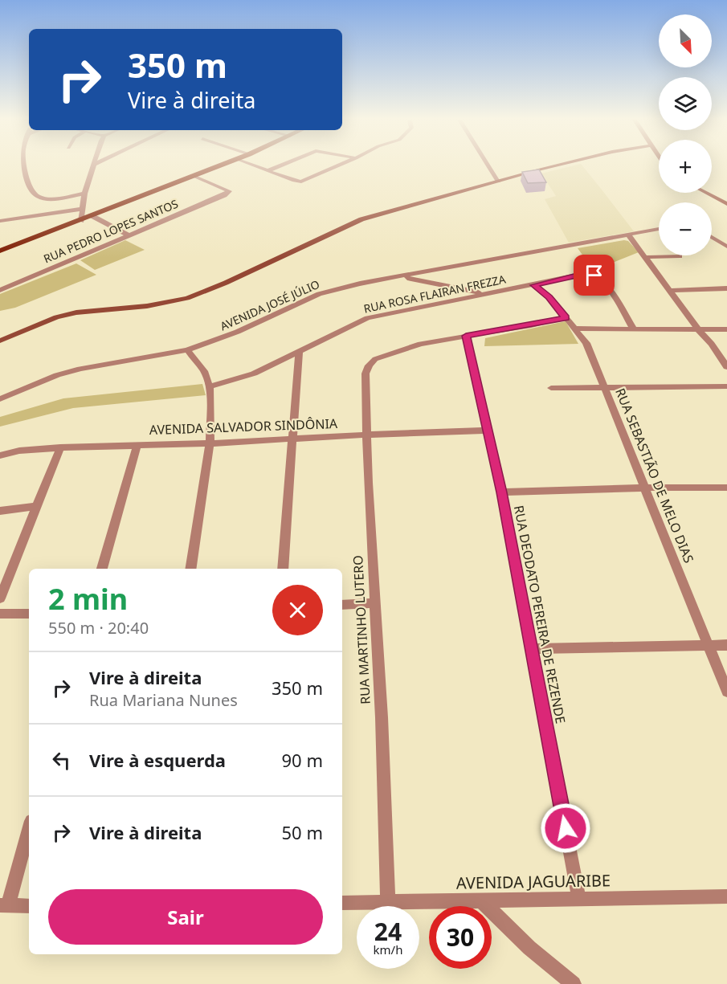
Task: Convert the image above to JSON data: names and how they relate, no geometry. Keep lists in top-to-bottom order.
{
  "streets": {
    "street": [
      "RUA PEDRO LOPES SANTOS",
      "RUA ROSA FLAIRAN FREZZA",
      "AVENIDA JOSÉ JÚLIO",
      "AVENIDA SALVADOR SINDÔNIA",
      "RUA SEBASTIÃO DE MELO DIAS",
      "RUA DEODATO PEREIRA DE REZENDE",
      "RUA MARTINHO LUTERO",
      "AVENIDA JAGUARIBE"
    ]
  },
  "crossings": [
    ["RUA ROSA FLAIRAN FREZZA", "RUA SEBASTIÃO DE MELO DIAS"],
    ["AVENIDA SALVADOR SINDÔNIA", "RUA DEODATO PEREIRA DE REZENDE"],
    ["AVENIDA SALVADOR SINDÔNIA", "RUA MARTINHO LUTERO"],
    ["RUA DEODATO PEREIRA DE REZENDE", "RUA MARTINHO LUTERO"],
    ["RUA DEODATO PEREIRA DE REZENDE", "AVENIDA JAGUARIBE"],
    ["RUA MARTINHO LUTERO", "AVENIDA JAGUARIBE"]
  ],
  "north": "bottom right",
  "page": {
    "map_buttons": ["+", "−"],
    "turn": ["350 m", "Vire à direita"],
    "heading": ["2 min", "550 m · 20:40"],
    "list": [
      {
        "name": "Vire à direita",
        "note": "Rua Mariana Nunes",
        "value": "350 m"
      },
      {
        "name": "Vire à esquerda",
        "value": "90 m"
      },
      {
        "name": "Vire à direita",
        "value": "50 m"
      }
    ],
    "buttons": "Sair",
    "speed": "24 km/h",
    "limit": "30"
  }
}
